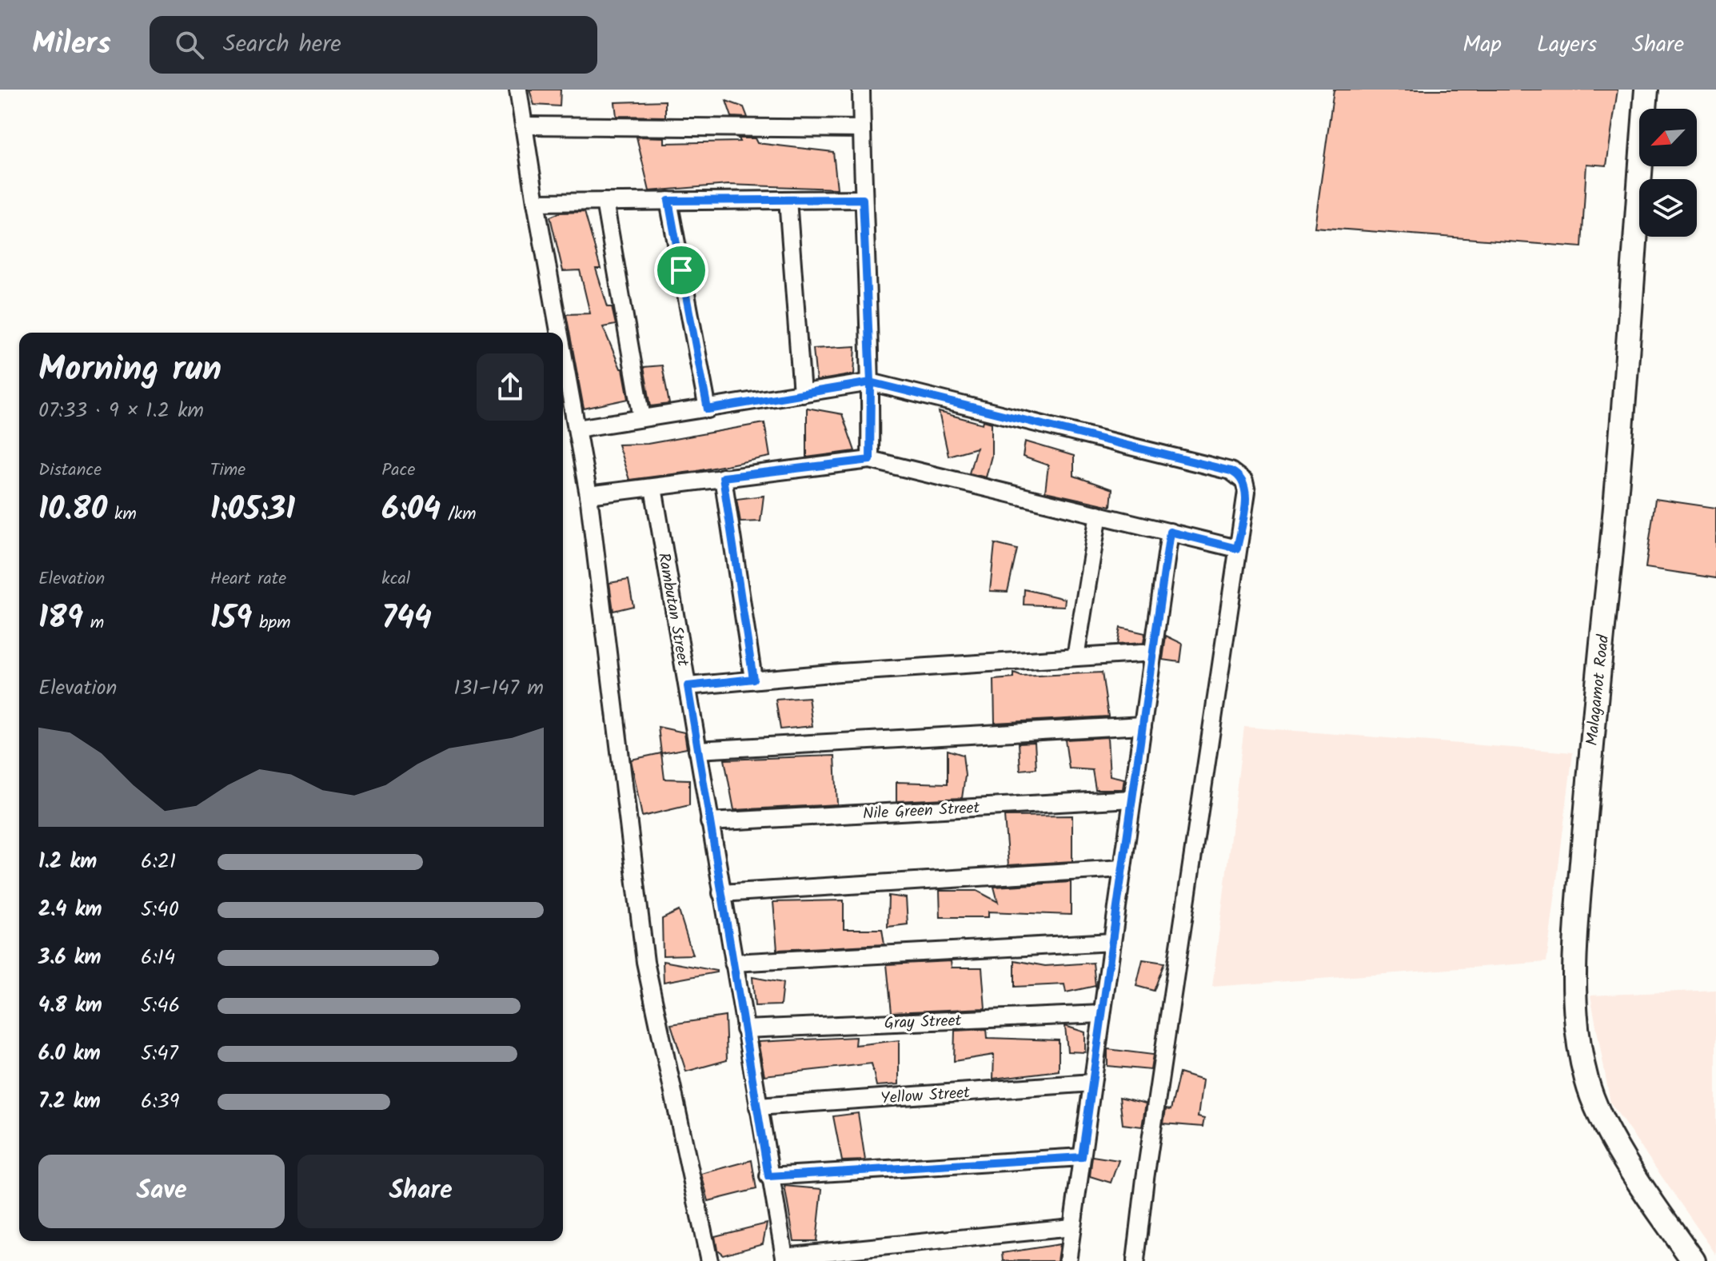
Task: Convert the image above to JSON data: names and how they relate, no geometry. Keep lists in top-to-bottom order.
{
  "streets": {
    "street": [
      "Rambutan Street",
      "Malagamot Road",
      "Nile Green Street",
      "Gray Street",
      "Yellow Street"
    ]
  },
  "crossings": [
    ["Rambutan Street", "Nile Green Street"],
    ["Rambutan Street", "Gray Street"],
    ["Rambutan Street", "Yellow Street"]
  ],
  "north": "bottom left",
  "page": {
    "header": "Milers",
    "search": "Search here",
    "nav": ["Map", "Layers", "Share"],
    "heading": ["Morning run", "07:33 · 9 × 1.2 km"],
    "stats": [
      ["Distance", "10.80 km"],
      ["Time", "1:05:31"],
      ["Pace", "6:04 /km"],
      ["Elevation", "189 m"],
      ["Heart rate", "159 bpm"],
      ["kcal", "744"]
    ],
    "chart": ["Elevation", "131–147 m"],
    "list": [
      {
        "name": "1.2 km",
        "note": "6:21"
      },
      {
        "name": "2.4 km",
        "note": "5:40"
      },
      {
        "name": "3.6 km",
        "note": "6:14"
      },
      {
        "name": "4.8 km",
        "note": "5:46"
      },
      {
        "name": "6.0 km",
        "note": "5:47"
      },
      {
        "name": "7.2 km",
        "note": "6:39"
      }
    ],
    "buttons": ["Save", "Share"]
  }
}
